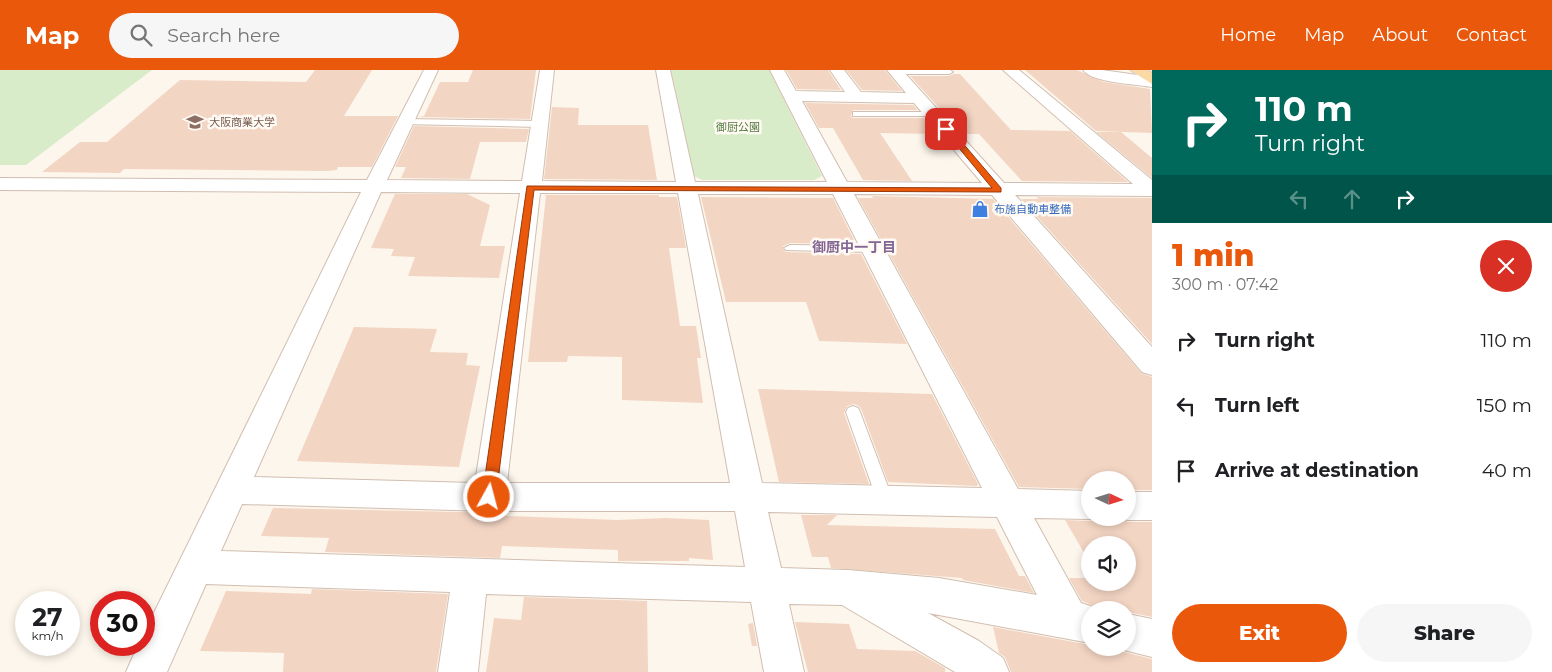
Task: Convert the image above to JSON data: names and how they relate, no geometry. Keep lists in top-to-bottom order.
{
  "districts": ["御厨中一丁目"],
  "parks": ["御厨公園"],
  "places": {
    "school or university": ["大阪商業大学"],
    "shop": ["布施自動車整備"]
  },
  "north": "right",
  "page": {
    "header": "Map",
    "search": "Search here",
    "nav": [
      "Home",
      "Map",
      "About",
      "Contact"
    ],
    "turn": ["110 m", "Turn right"],
    "heading": ["1 min", "300 m · 07:42"],
    "list": [
      {
        "name": "Turn right",
        "value": "110 m"
      },
      {
        "name": "Turn left",
        "value": "150 m"
      },
      {
        "name": "Arrive at destination",
        "value": "40 m"
      }
    ],
    "speed": "27 km/h",
    "limit": "30",
    "buttons": ["Exit", "Share"]
  }
}
